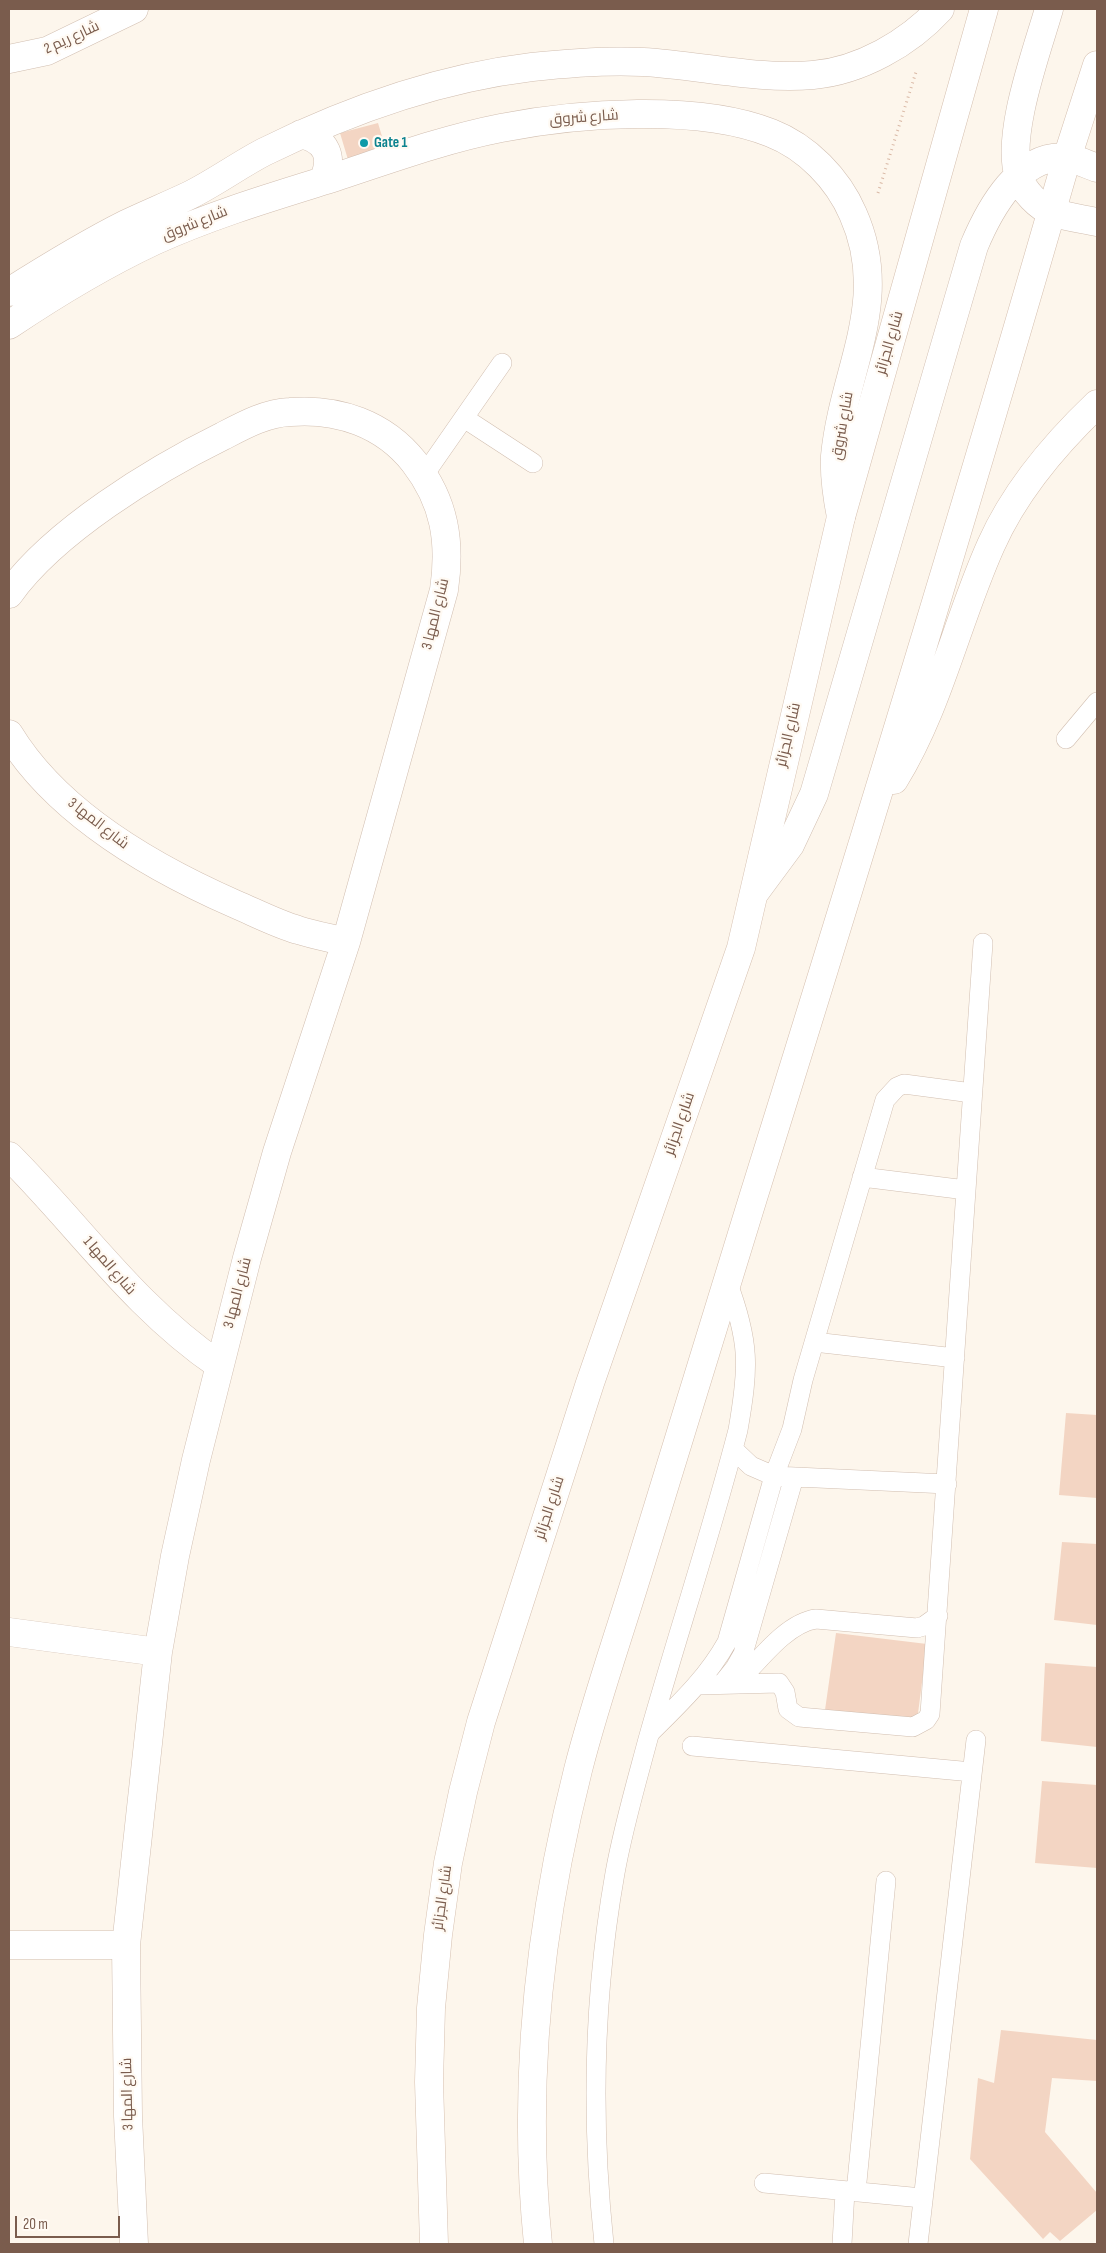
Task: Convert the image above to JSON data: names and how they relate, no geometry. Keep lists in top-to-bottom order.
{
  "streets": {
    "street": [
      "شارع ريم 2",
      "شارع شروق",
      "شارع الجزائر",
      "شارع المها 3",
      "شارع المها 1"
    ]
  },
  "crossings": [
    ["شارع شروق", "شارع الجزائر"],
    ["شارع المها 3", "شارع المها 1"]
  ],
  "places": ["Gate 1"],
  "scale_bar": "20 m"
}
